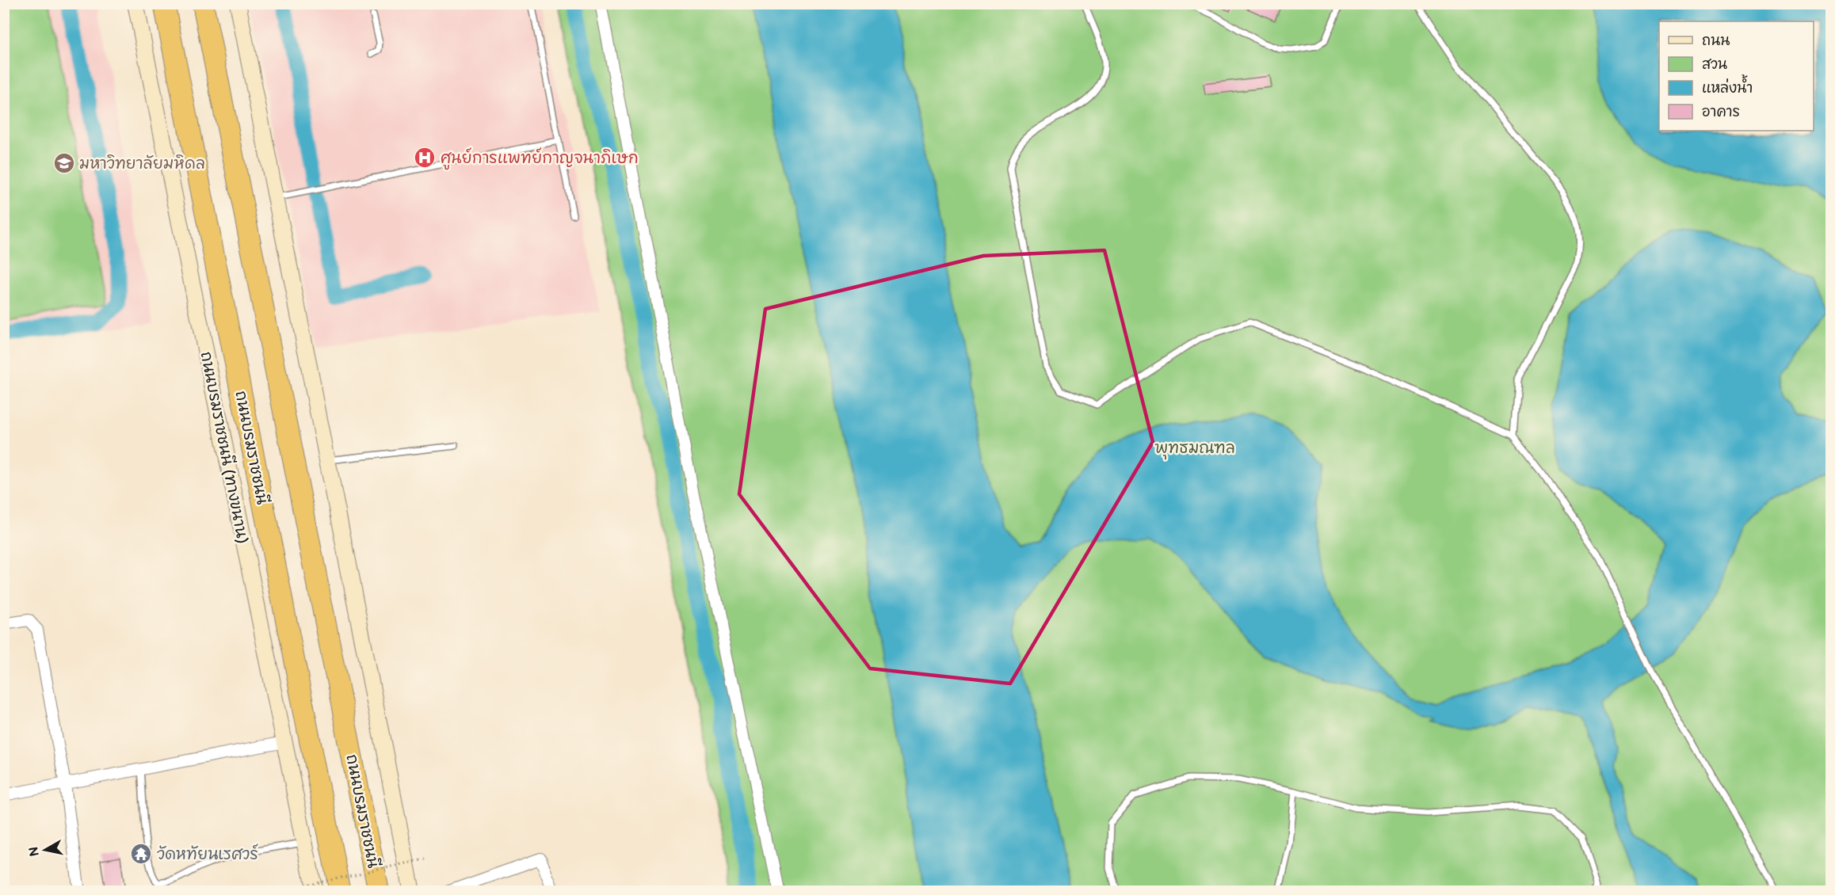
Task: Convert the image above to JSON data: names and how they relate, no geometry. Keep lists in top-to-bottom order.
{
  "streets": {
    "highway": ["ถนนบรมราชชนนี"],
    "main road": ["ถนนบรมราชชนนี (ทางขนาน)"]
  },
  "parks": ["พุทธมณฑล"],
  "places": {
    "hospital": ["ศูนย์การแพทย์กาญจนาภิเษก"],
    "school or university": ["มหาวิทยาลัยมหิดล"],
    "temple": ["วัดหทัยนเรศวร์"]
  },
  "legend": [
    "ถนน",
    "สวน",
    "แหล่งน้ำ",
    "อาคาร"
  ],
  "north": "left"
}
